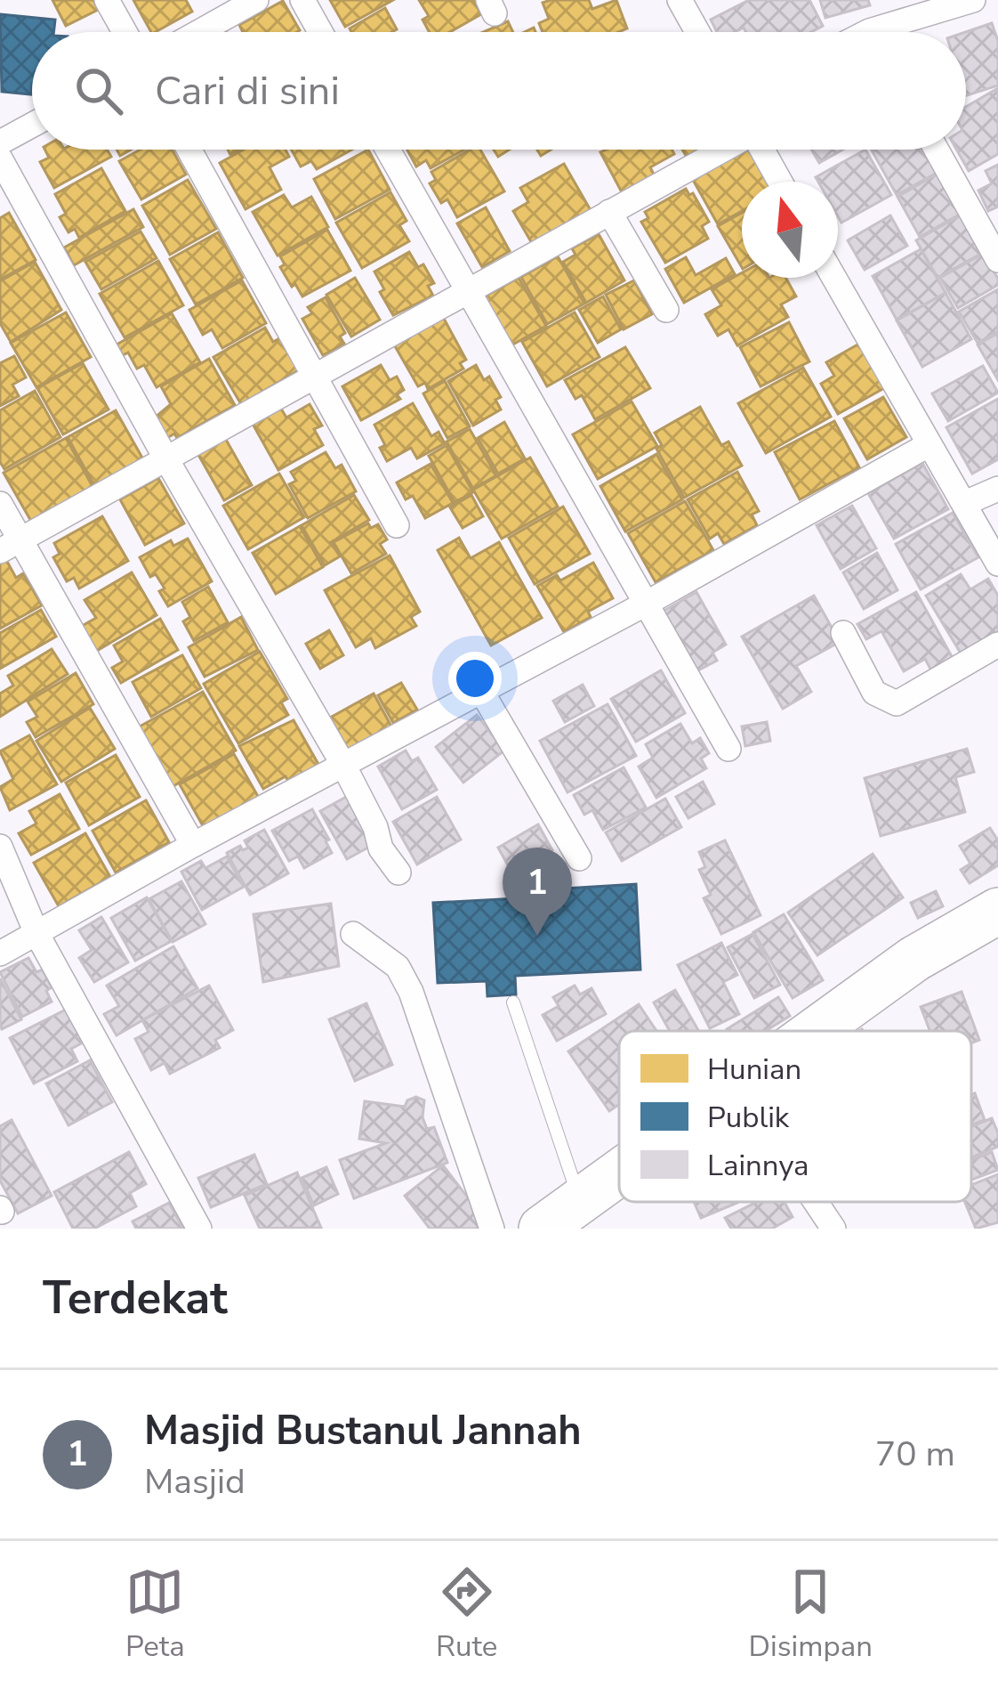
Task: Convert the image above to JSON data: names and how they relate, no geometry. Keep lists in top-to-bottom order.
{
  "legend": ["Hunian", "Publik", "Lainnya"],
  "north": "top",
  "page": {
    "search": "Cari di sini",
    "pins": "1",
    "heading": "Terdekat",
    "list": [
      {
        "mark": "1",
        "name": "Masjid Bustanul Jannah",
        "note": "Masjid",
        "value": "70 m"
      }
    ],
    "nav": ["Peta", "Rute", "Disimpan"]
  }
}
